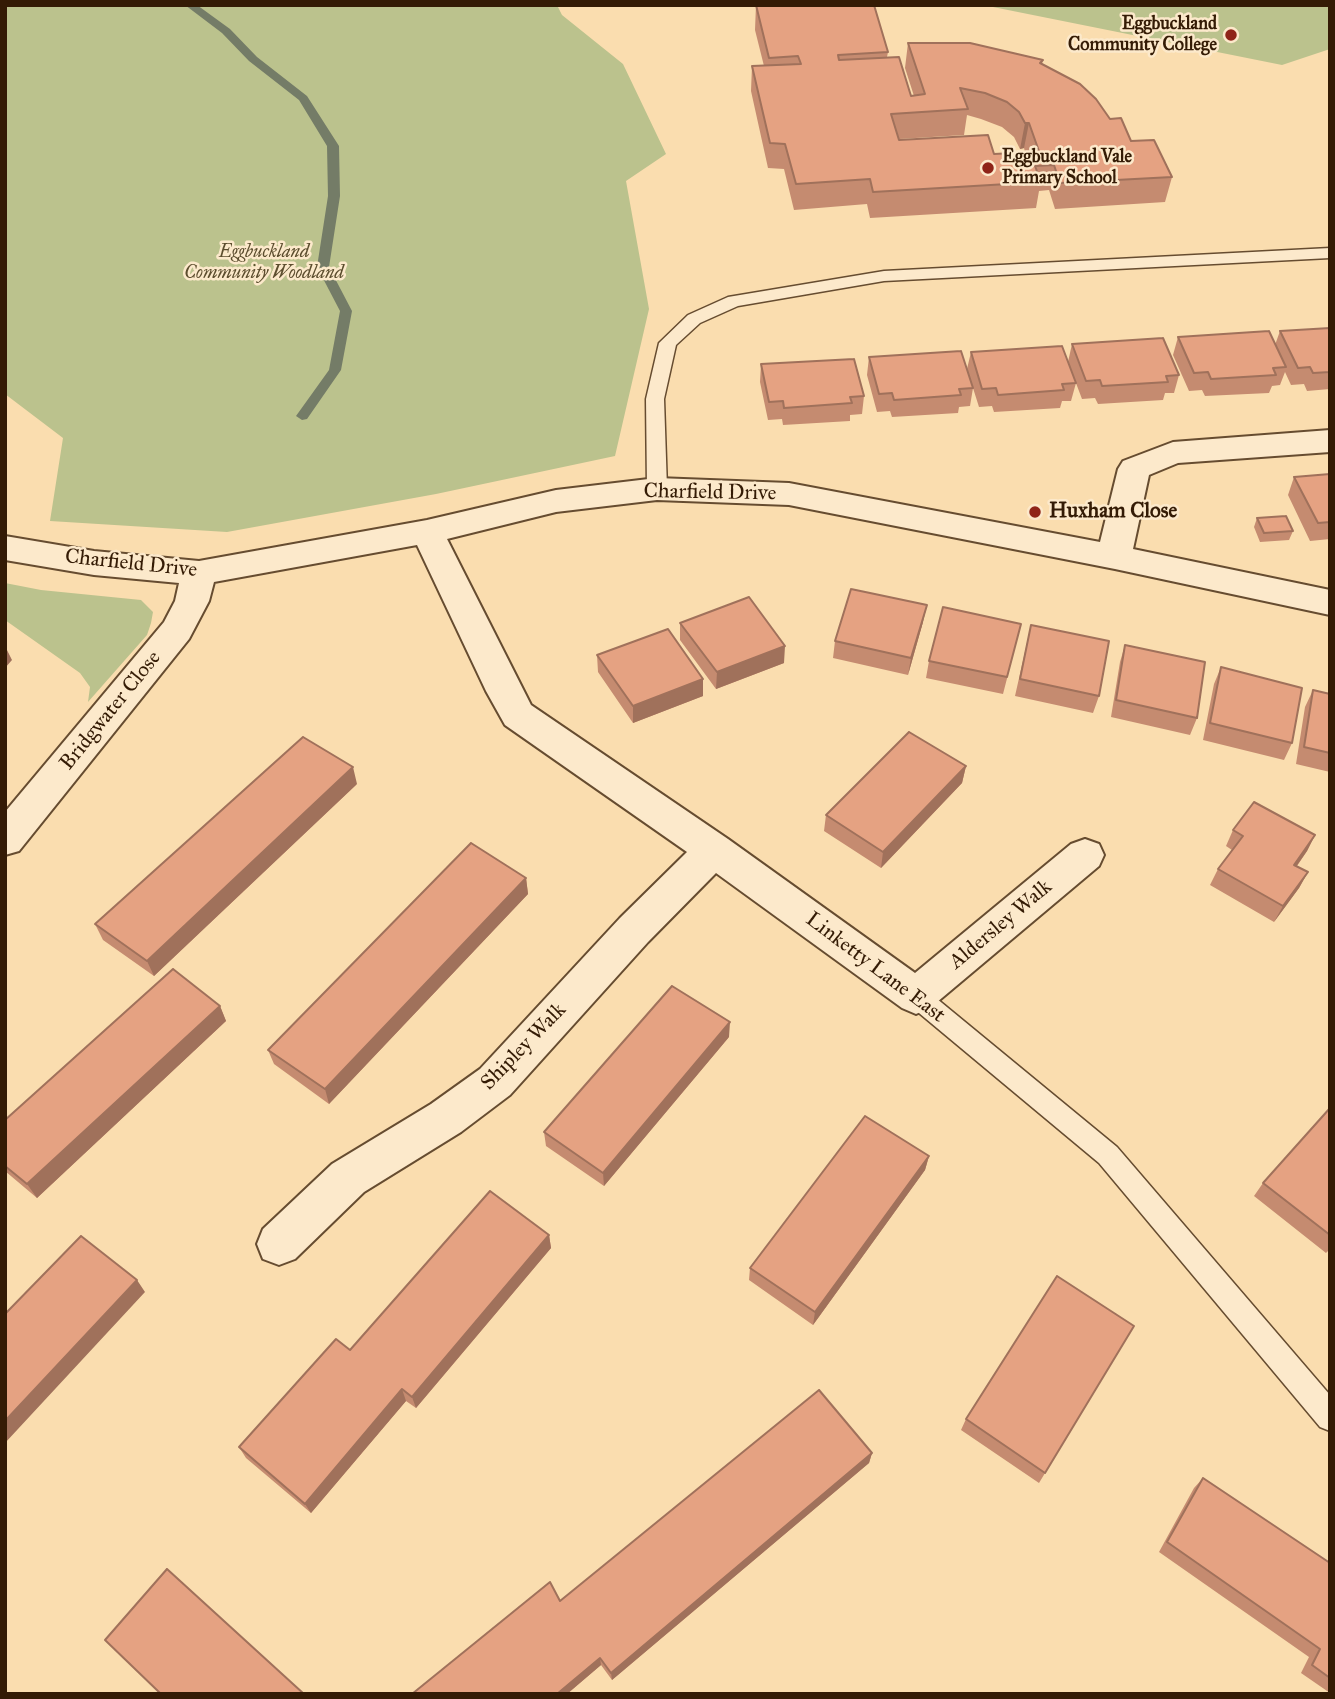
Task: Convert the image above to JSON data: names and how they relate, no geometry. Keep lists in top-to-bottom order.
{
  "streets": {
    "street": [
      "Charfield Drive",
      "Bridgwater Close",
      "Aldersley Walk",
      "Linketty Lane East",
      "Shipley Walk"
    ]
  },
  "crossings": [
    ["Charfield Drive", "Bridgwater Close"],
    ["Charfield Drive", "Linketty Lane East"],
    ["Aldersley Walk", "Linketty Lane East"],
    ["Linketty Lane East", "Shipley Walk"]
  ],
  "parks": ["Eggbuckland Community Woodland"],
  "places": ["Eggbuckland Community College", "Eggbuckland Vale Primary School", "Huxham Close"]
}
